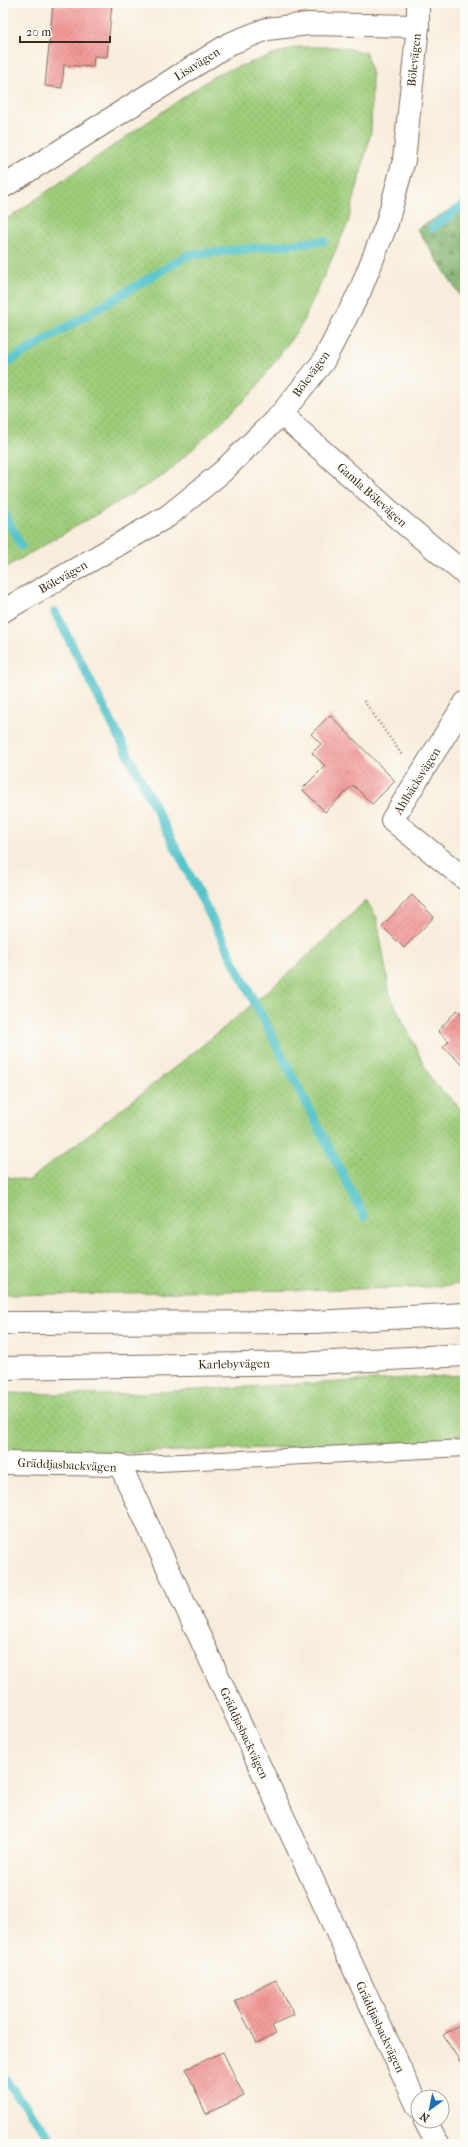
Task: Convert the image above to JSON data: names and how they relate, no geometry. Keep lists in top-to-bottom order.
{
  "streets": {
    "main road": [
      "Bölevägen",
      "Lisavägen",
      "Gamla Bölevägen",
      "Ahlbäcksvägen",
      "Karlebyvägen",
      "Gräddjasbackvägen"
    ]
  },
  "crossings": [
    ["Bölevägen", "Lisavägen"],
    ["Bölevägen", "Gamla Bölevägen"]
  ],
  "scale_bar": "20 m",
  "north": "bottom left"
}
